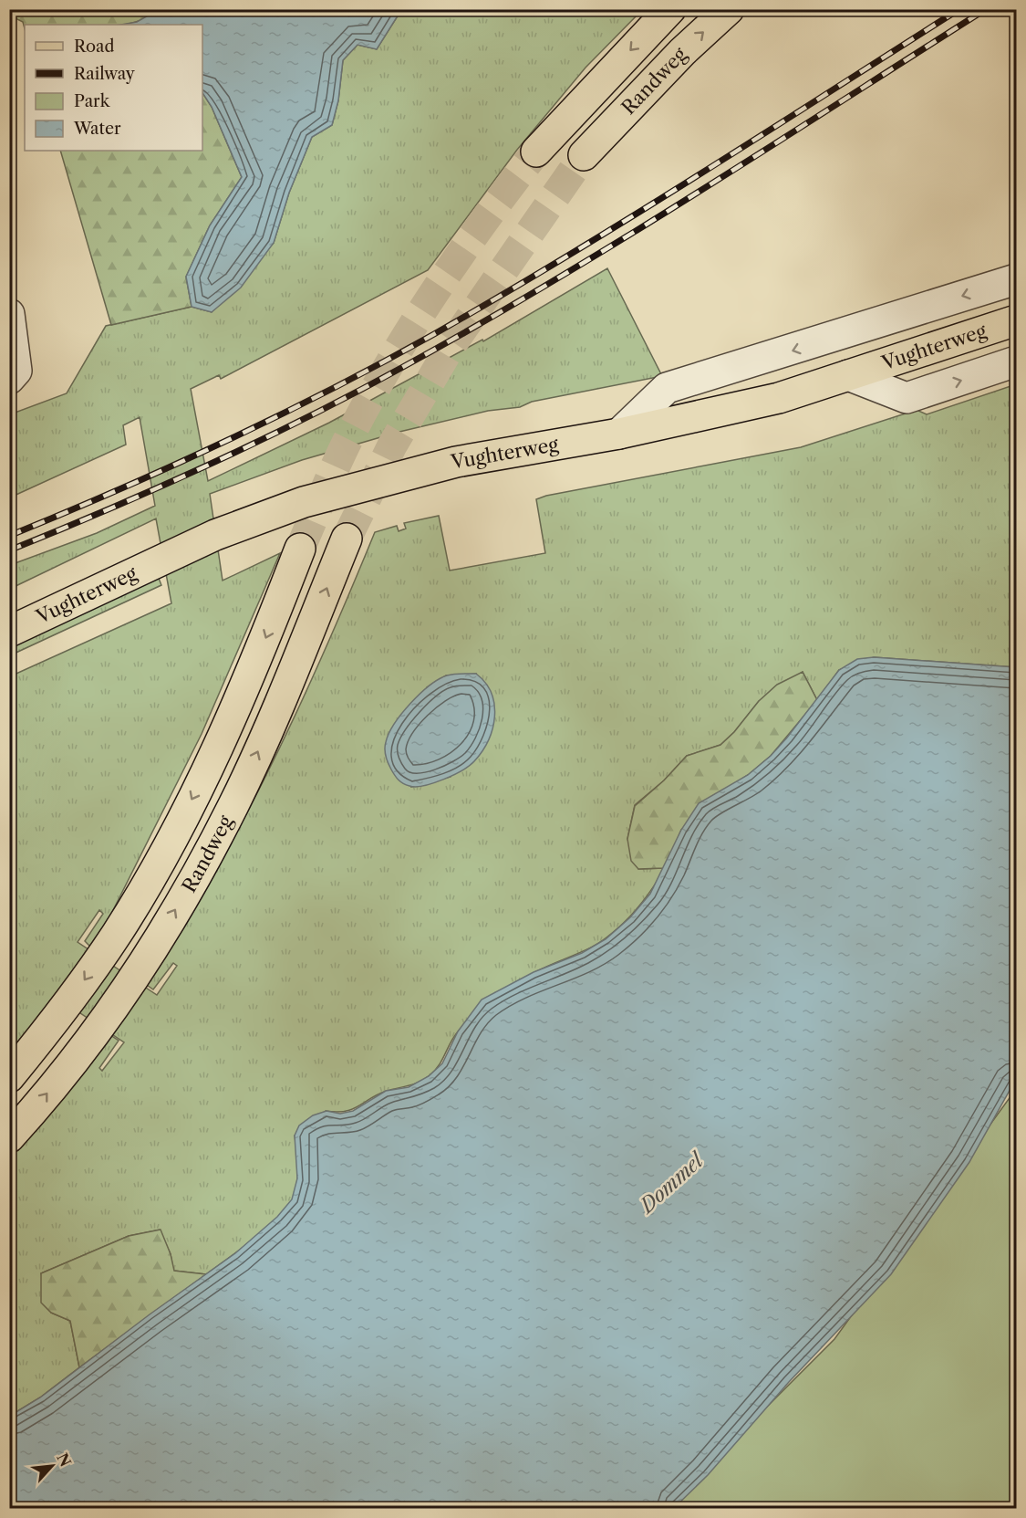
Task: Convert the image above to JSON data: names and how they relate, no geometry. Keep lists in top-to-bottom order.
{
  "streets": {
    "main road": ["Randweg", "Vughterweg"]
  },
  "water": ["Dommel"],
  "legend": [
    "Road",
    "Railway",
    "Park",
    "Water"
  ],
  "north": "top right"
}
